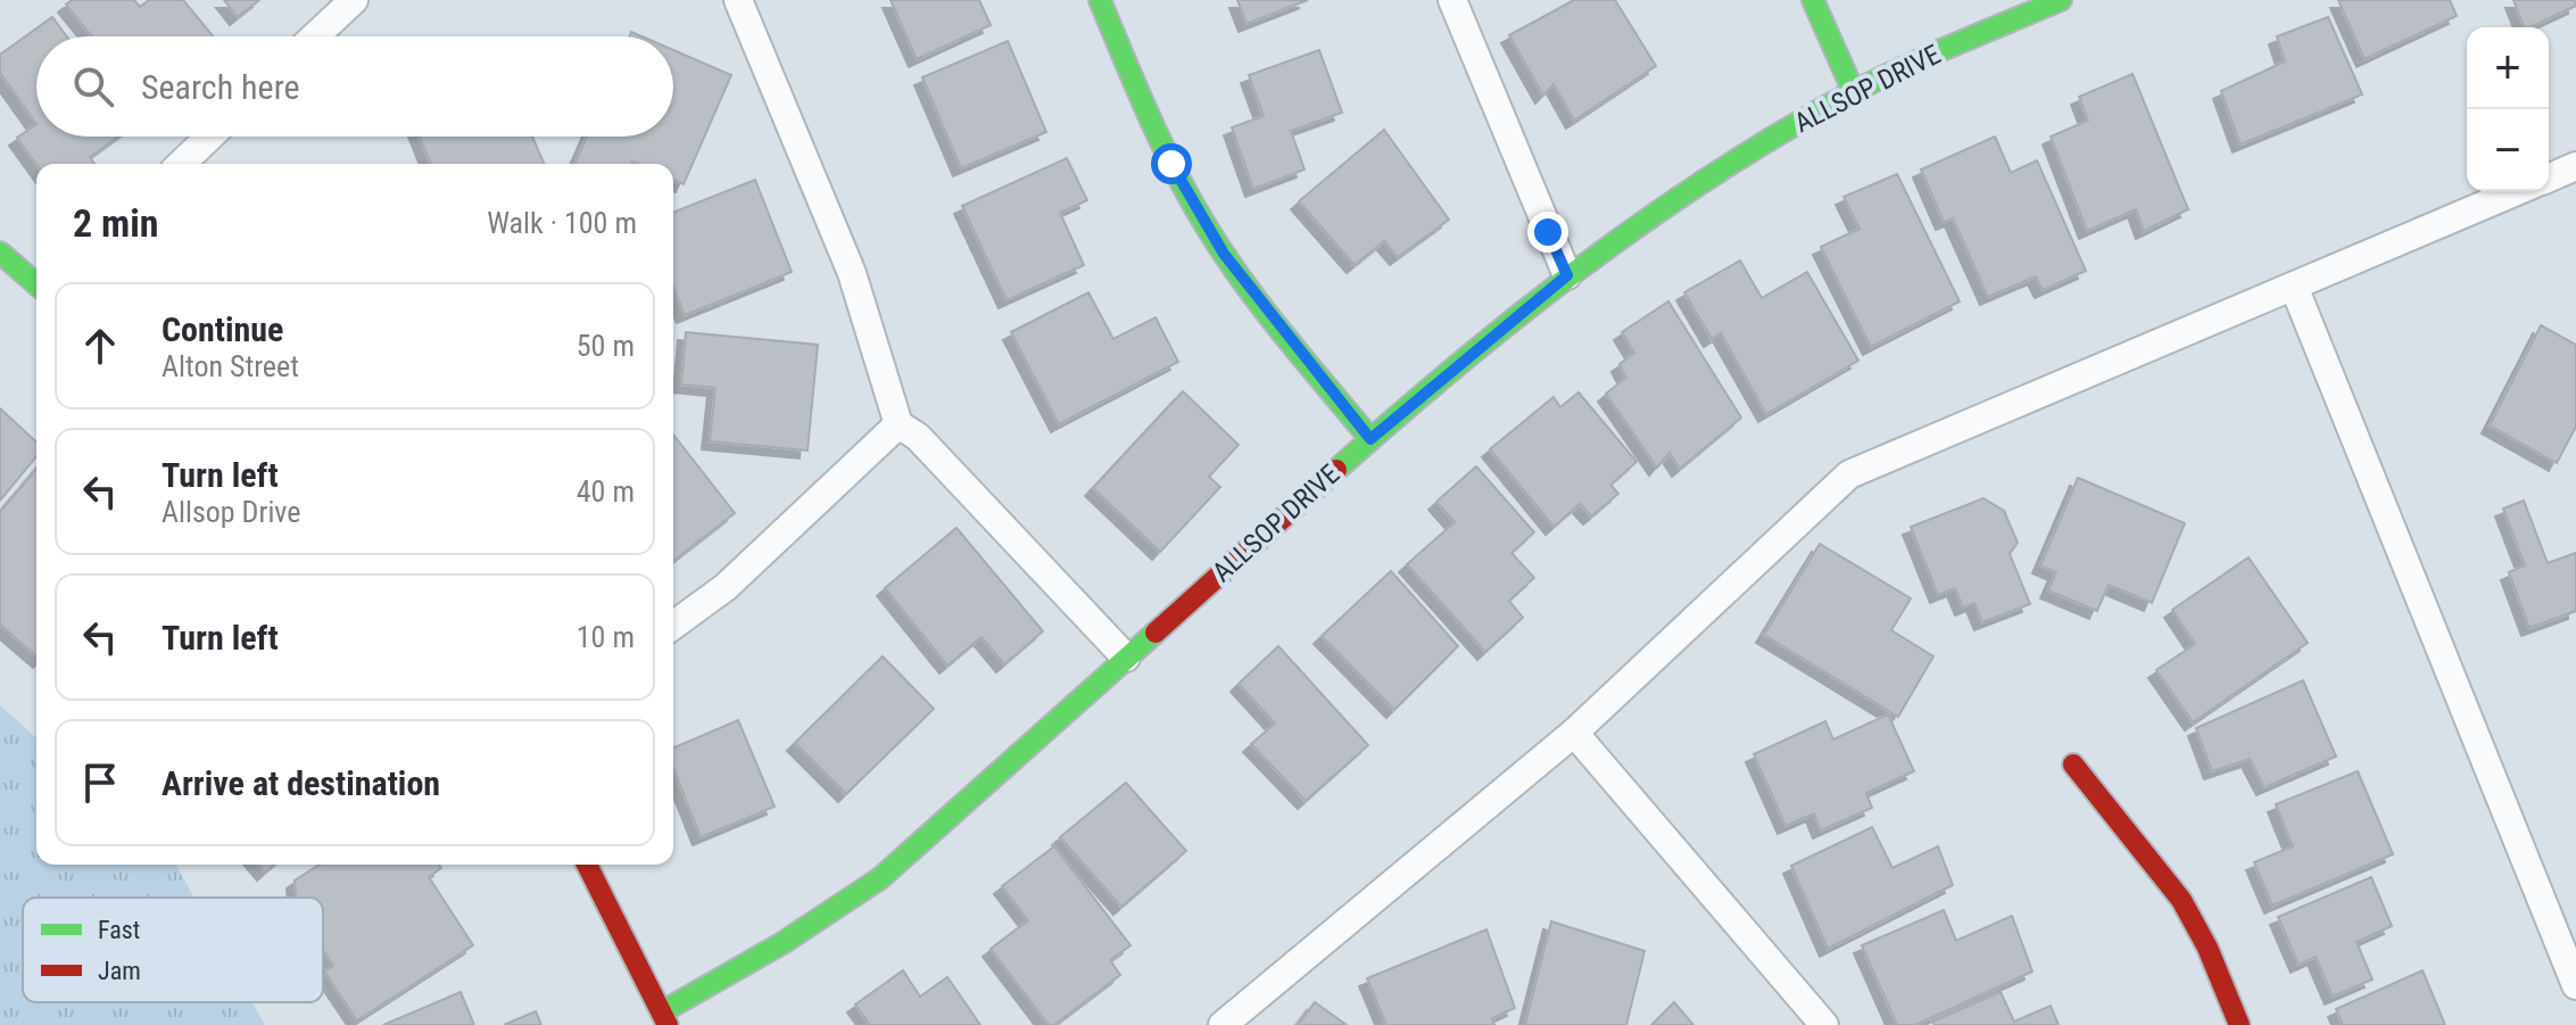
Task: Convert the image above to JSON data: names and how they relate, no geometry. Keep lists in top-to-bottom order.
{
  "streets": {
    "street": ["ALLSOP DRIVE"]
  },
  "legend": ["Fast", "Jam"],
  "page": {
    "map_buttons": ["+", "−"],
    "search": "Search here",
    "heading": ["2 min", "Walk · 100 m"],
    "list": [
      ["Continue", "Alton Street", "50 m"],
      ["Turn left", "Allsop Drive", "40 m"],
      ["Turn left", "10 m"],
      "Arrive at destination"
    ]
  }
}
